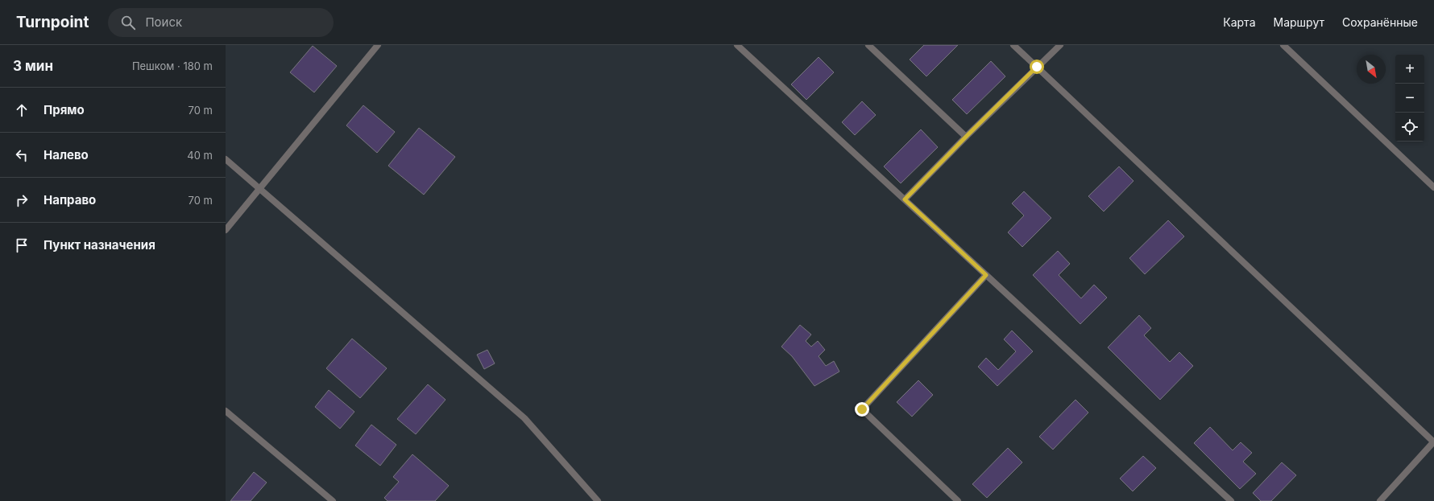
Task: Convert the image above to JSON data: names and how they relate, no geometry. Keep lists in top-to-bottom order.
{
  "north": "bottom right",
  "page": {
    "header": "Turnpoint",
    "search": "Поиск",
    "nav": ["Карта", "Маршрут", "Сохранённые"],
    "heading": ["3 мин", "Пешком · 180 m"],
    "map_buttons": ["+", "−"],
    "list": [
      ["Прямо", "70 m"],
      ["Налево", "40 m"],
      ["Направо", "70 m"],
      "Пункт назначения"
    ]
  }
}
